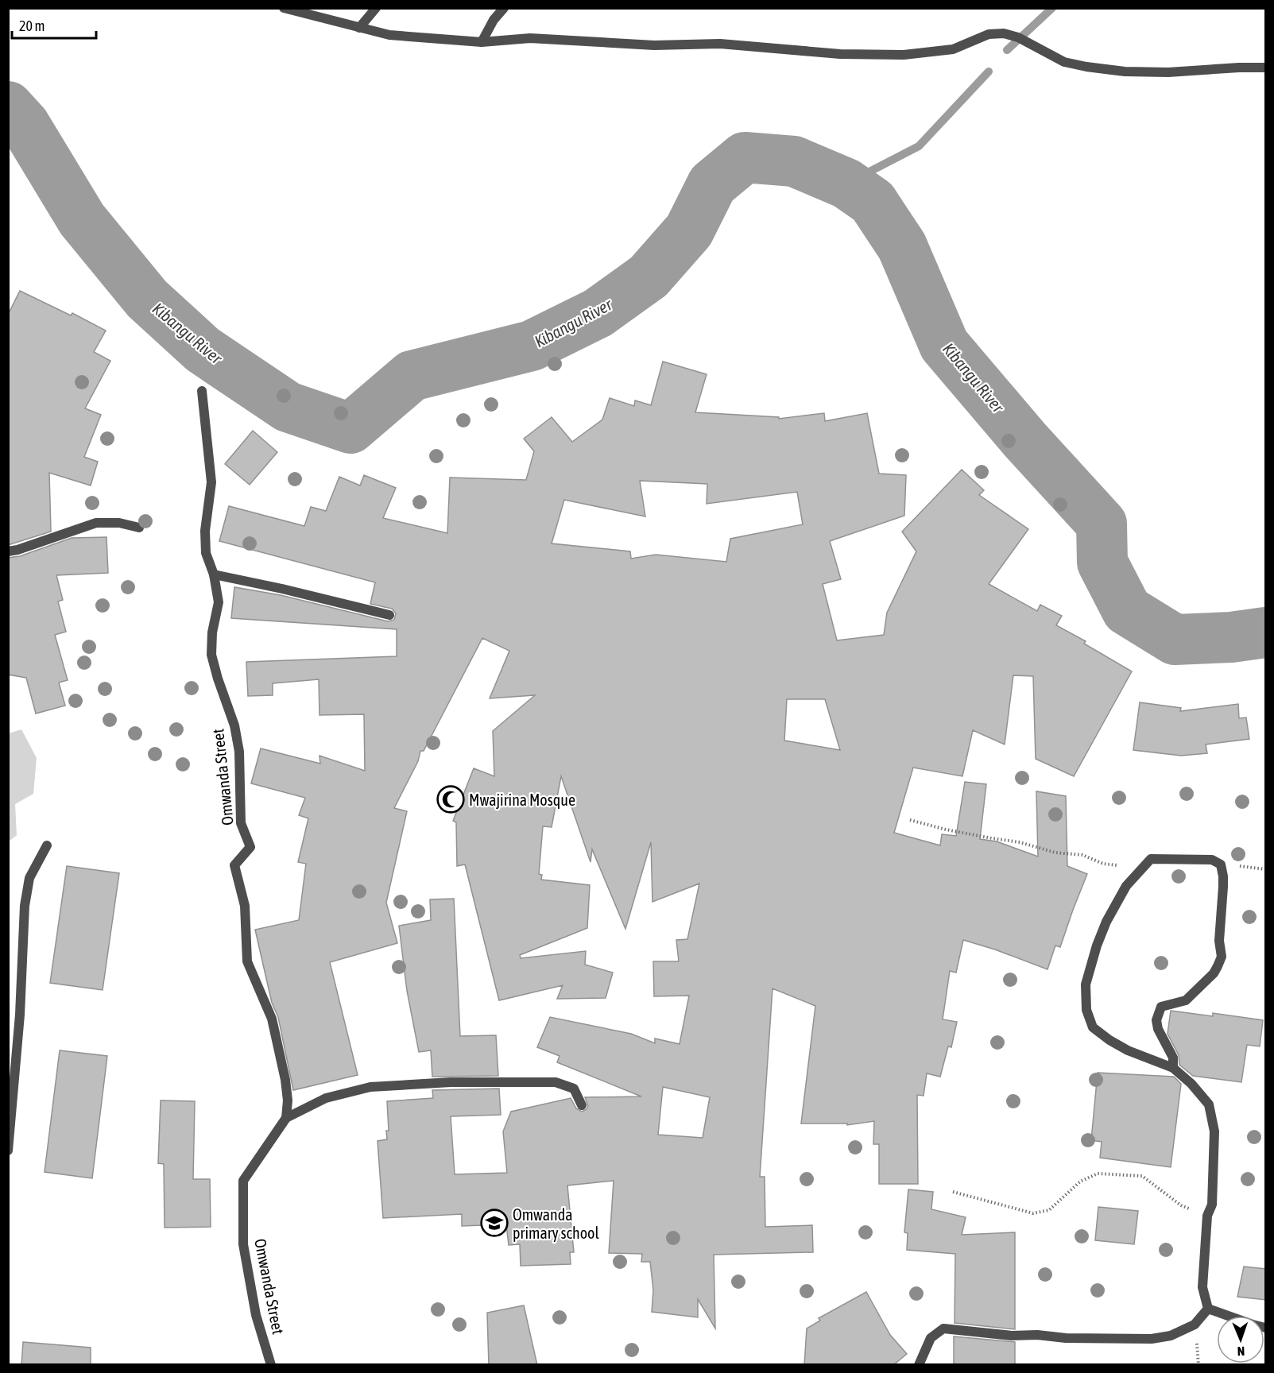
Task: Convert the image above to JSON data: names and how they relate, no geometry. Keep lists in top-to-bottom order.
{
  "streets": {
    "street": ["Omwanda Street"]
  },
  "water": ["Kibangu River"],
  "places": {
    "mosque": ["Mwajirina Mosque"],
    "school or university": ["Omwanda primary school"]
  },
  "scale_bar": "20 m",
  "north": "bottom"
}
